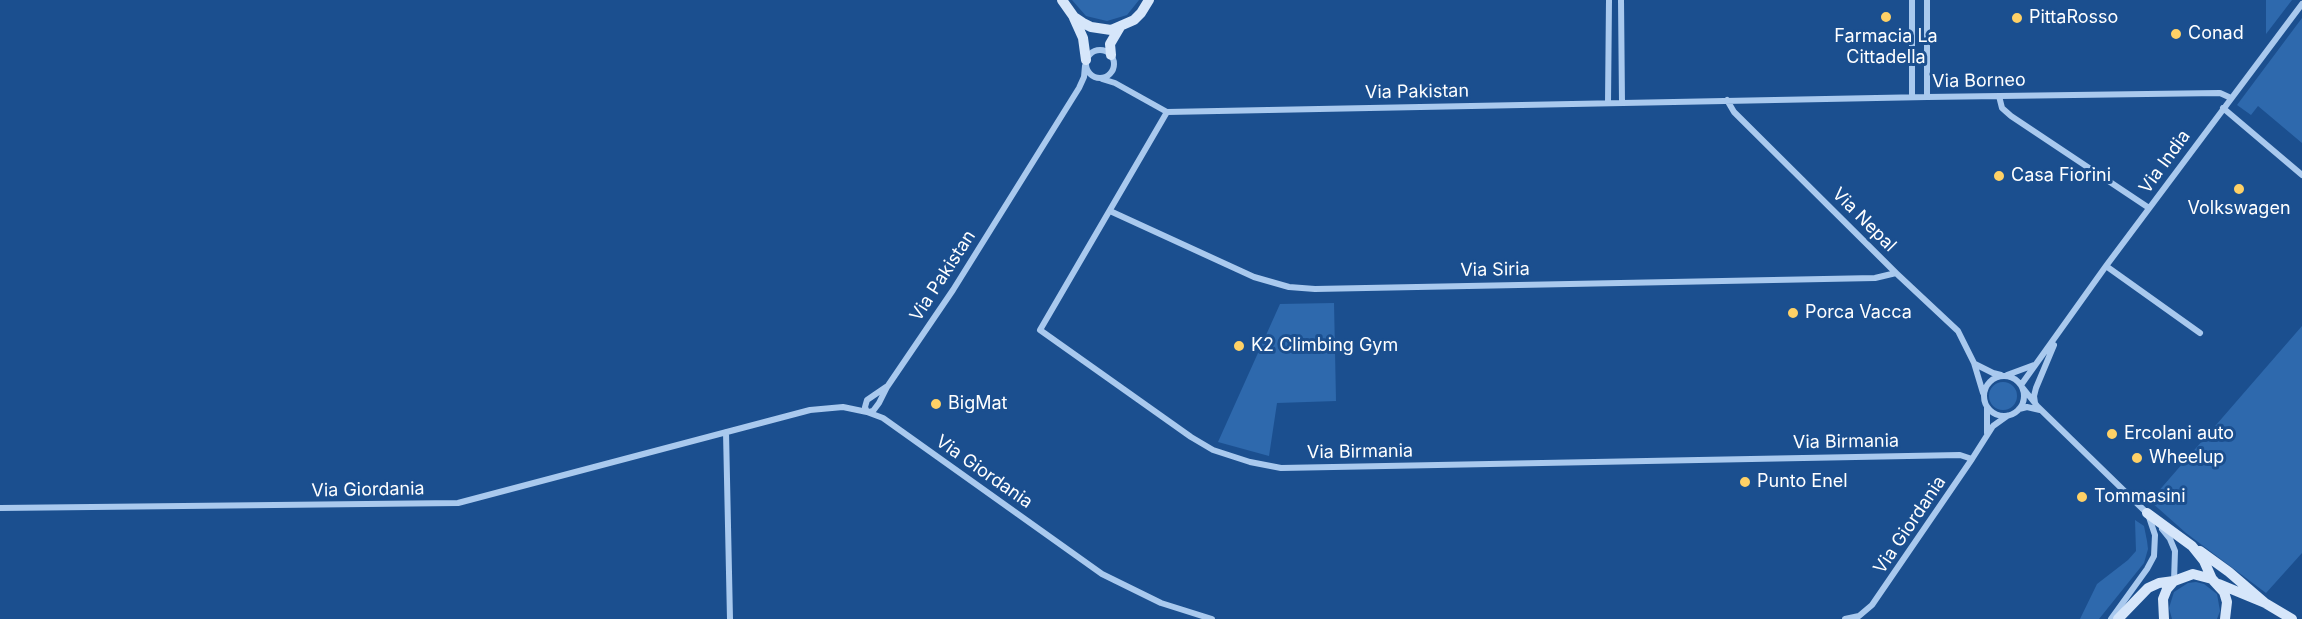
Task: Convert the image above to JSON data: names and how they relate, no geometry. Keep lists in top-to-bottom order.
{
  "streets": {
    "street": [
      "Via Borneo",
      "Via Pakistan",
      "Via India",
      "Via Nepal",
      "Via Siria",
      "Via Birmania",
      "Via Giordania"
    ]
  },
  "crossings": [
    ["Via Borneo", "Via Pakistan"],
    ["Via Borneo", "Via India"],
    ["Via Borneo", "Via Nepal"],
    ["Via Pakistan", "Via Nepal"],
    ["Via Pakistan", "Via Birmania"],
    ["Via Pakistan", "Via Giordania"],
    ["Via India", "Via Nepal"],
    ["Via India", "Via Giordania"],
    ["Via Nepal", "Via Siria"],
    ["Via Nepal", "Via Giordania"],
    ["Via Siria", "Via Birmania"],
    ["Via Birmania", "Via Giordania"]
  ],
  "places": [
    "Farmacia La Cittadella",
    "PittaRosso",
    "Conad",
    "Casa Fiorini",
    "Volkswagen",
    "Porca Vacca",
    "K2 Climbing Gym",
    "BigMat",
    "Ercolani auto",
    "Wheelup",
    "Punto Enel",
    "Tommasini"
  ]
}
